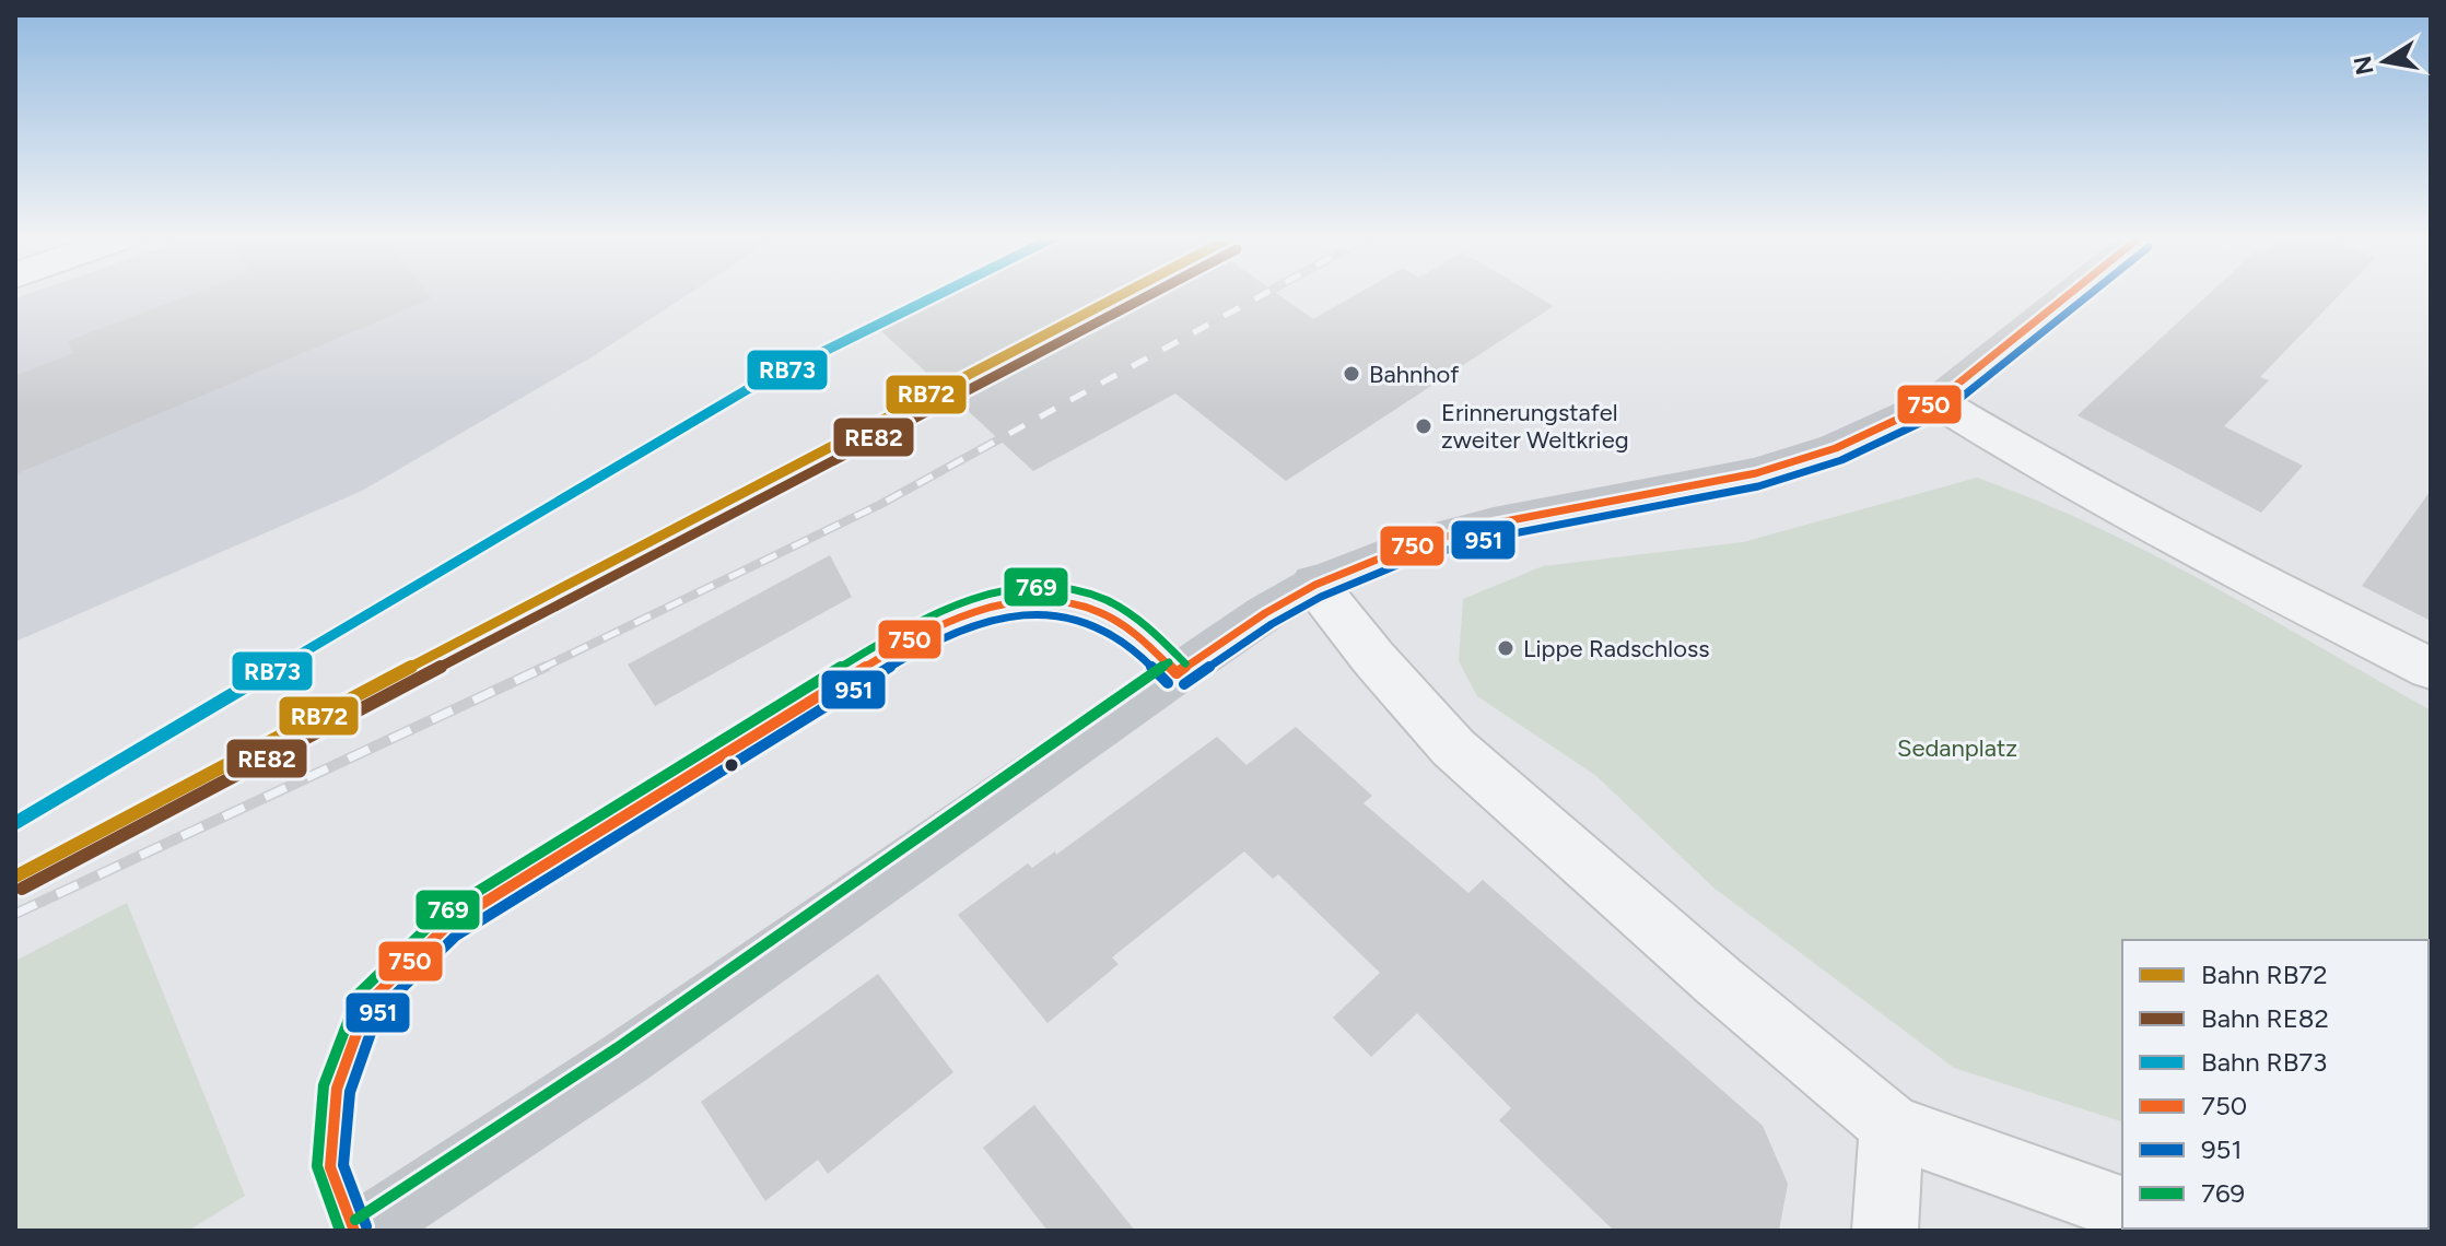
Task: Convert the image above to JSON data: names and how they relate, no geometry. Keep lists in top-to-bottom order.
{
  "parks": ["Sedanplatz"],
  "places": ["Bahnhof", "Erinnerungstafel zweiter Weltkrieg", "Lippe Radschloss"],
  "lines": [
    "rail line RB72",
    "rail line RE82",
    "rail line RB73",
    "transit line 750",
    "transit line 951",
    "transit line 769"
  ],
  "legend": [
    "Bahn RB72",
    "Bahn RE82",
    "Bahn RB73",
    "750",
    "951",
    "769"
  ],
  "north": "left"
}
